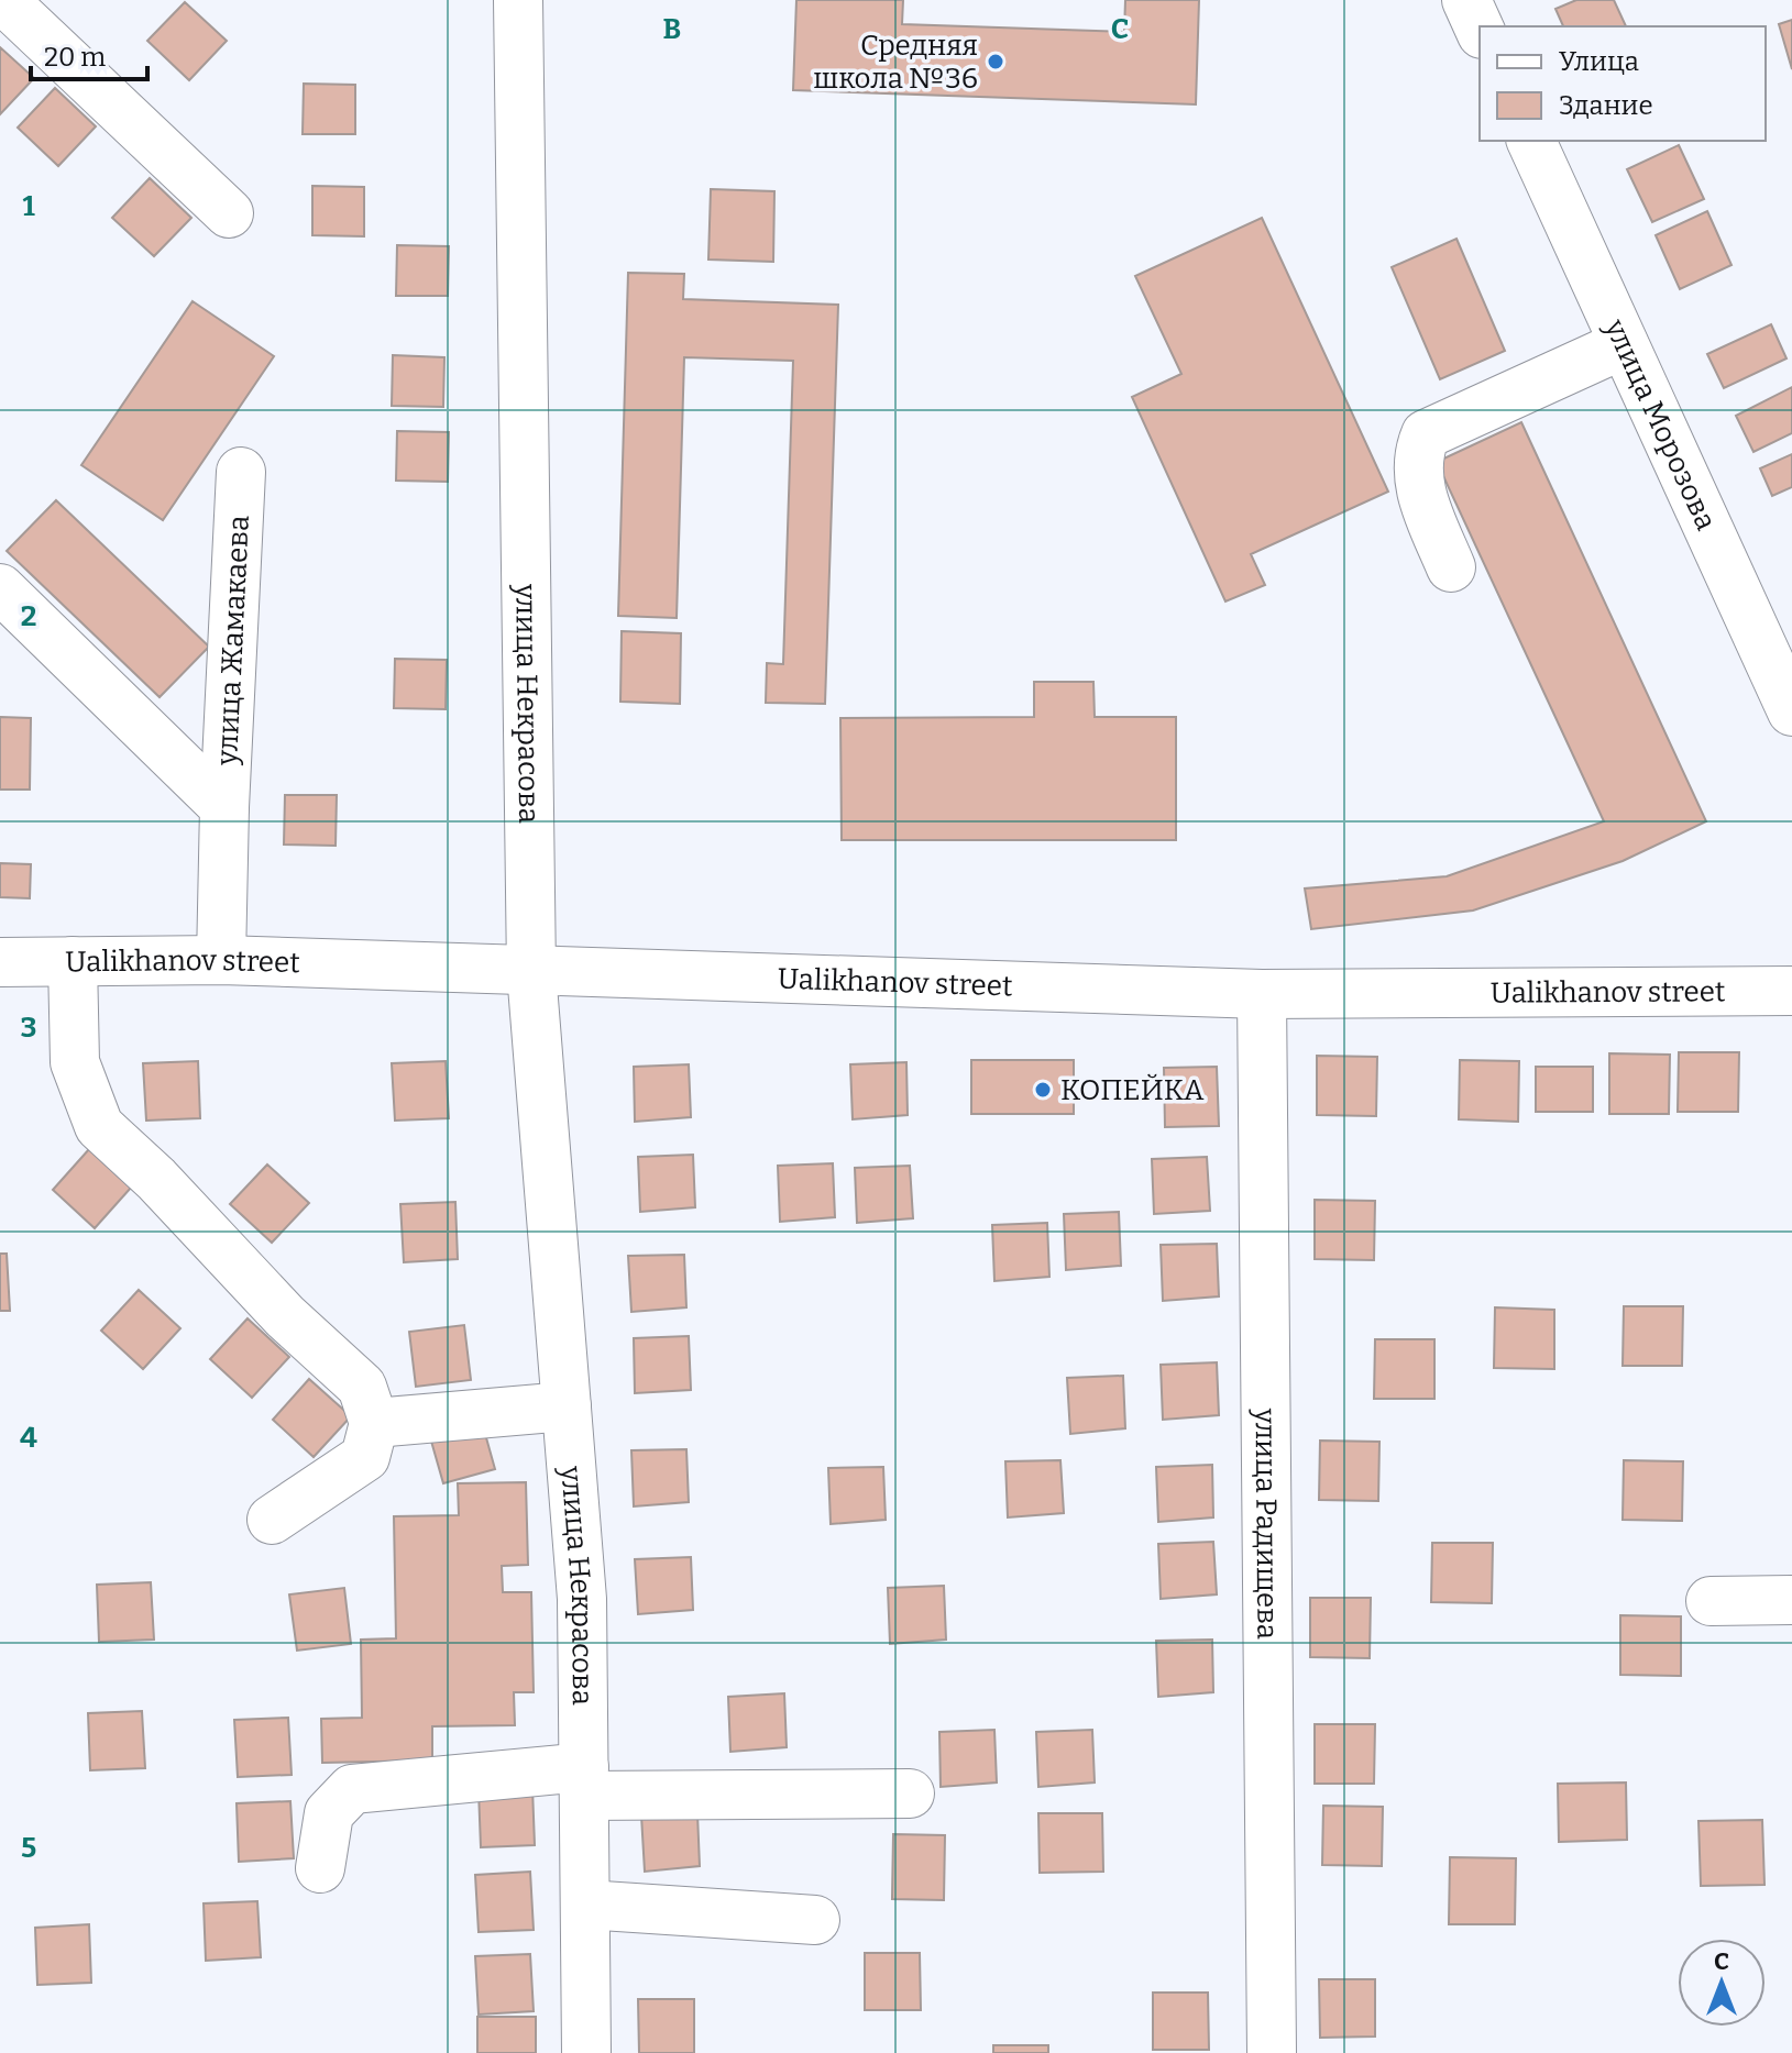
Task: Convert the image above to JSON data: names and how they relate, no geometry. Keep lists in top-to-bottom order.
{
  "streets": {
    "street": [
      "улица Морозова",
      "улица Жамакаева",
      "улица Некрасова",
      "Ualikhanov street",
      "улица Радищева"
    ]
  },
  "crossings": [
    ["улица Жамакаева", "Ualikhanov street"],
    ["улица Некрасова", "Ualikhanov street"],
    ["Ualikhanov street", "улица Радищева"]
  ],
  "places": ["Средняя школа №36", "КОПЕЙКА"],
  "legend": ["Улица", "Здание"],
  "scale_bar": "20 m",
  "north": "top",
  "grid": {
    "columns": ["B", "C"],
    "rows": [
      "1",
      "2",
      "3",
      "4",
      "5"
    ]
  }
}
